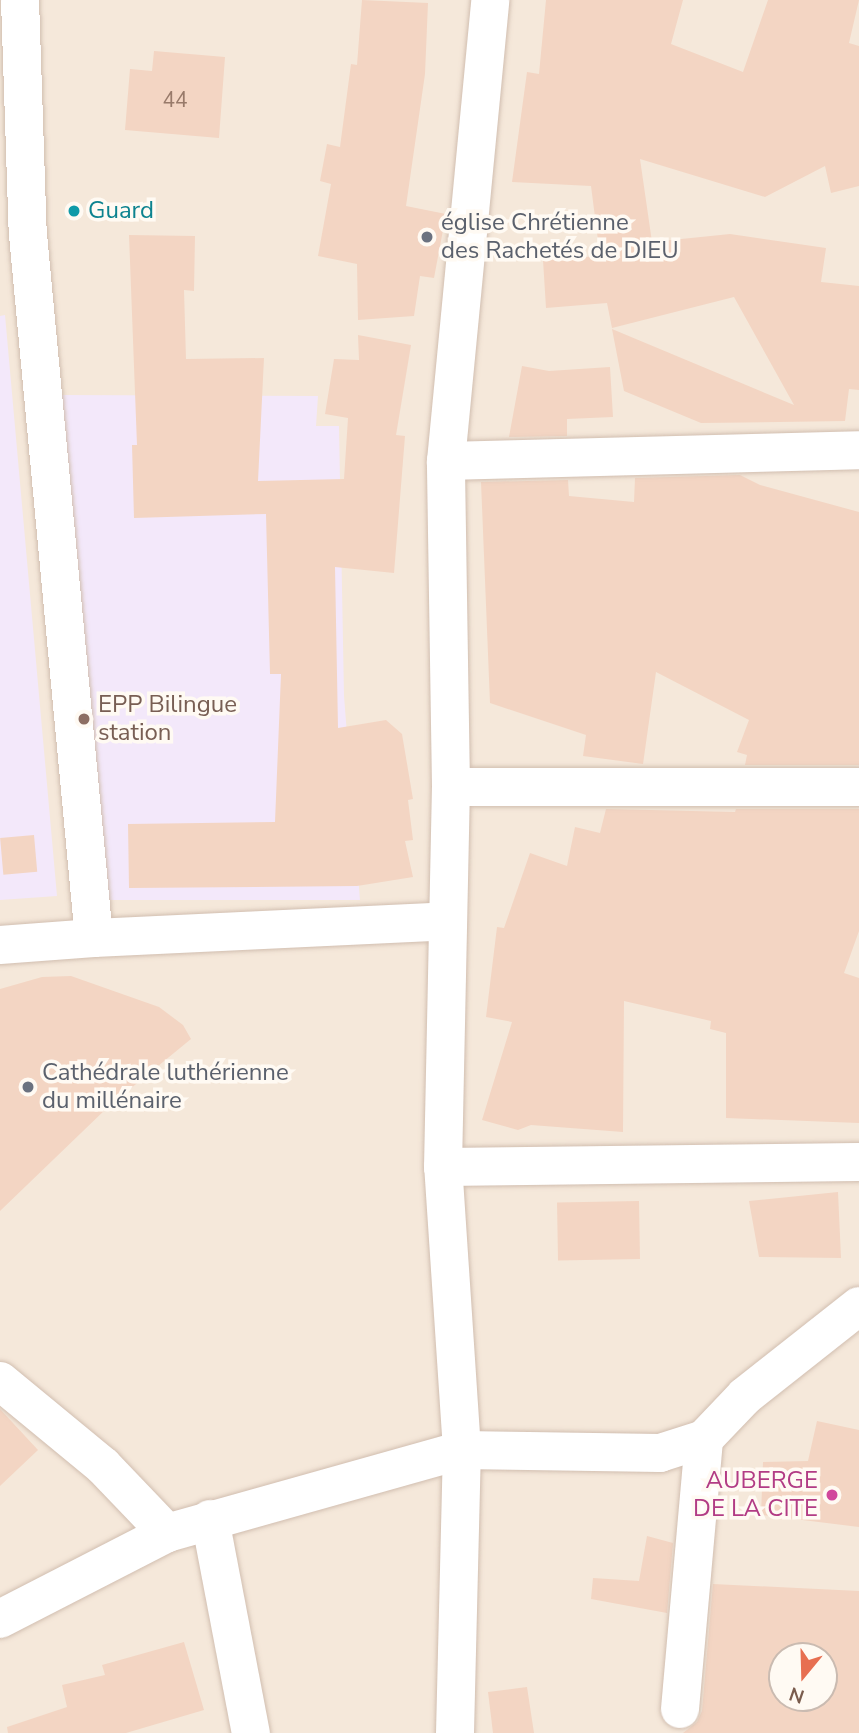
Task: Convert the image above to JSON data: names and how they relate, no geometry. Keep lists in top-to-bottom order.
{
  "places": [
    "Guard",
    "église Chrétienne des Rachetés de DIEU",
    "EPP Bilingue station",
    "Cathédrale luthérienne du millénaire",
    "AUBERGE DE LA CITE"
  ],
  "house_numbers": ["44"],
  "north": "bottom"
}
